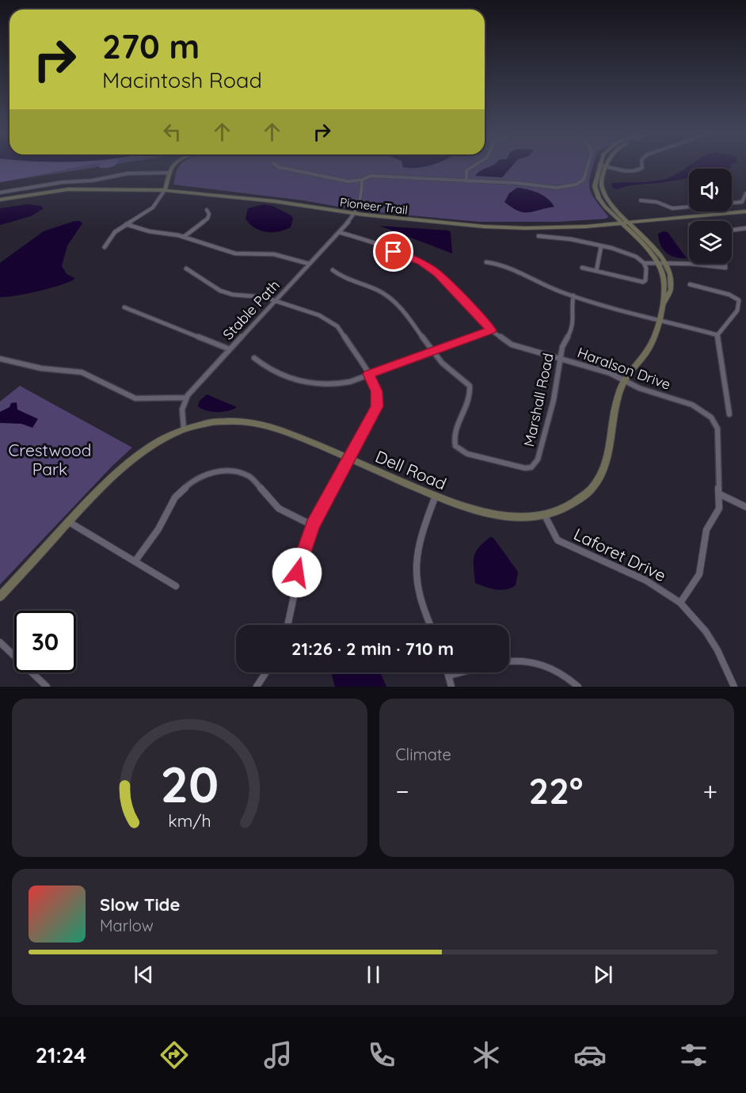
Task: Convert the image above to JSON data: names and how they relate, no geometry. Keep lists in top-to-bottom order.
{
  "streets": {
    "main road": ["Pioneer Trail", "Dell Road"],
    "street": [
      "Stable Path",
      "Haralson Drive",
      "Marshall Road",
      "Laforet Drive"
    ]
  },
  "crossings": [
    ["Pioneer Trail", "Stable Path"],
    ["Stable Path", "Haralson Drive"],
    ["Haralson Drive", "Marshall Road"],
    ["Haralson Drive", "Dell Road"],
    ["Haralson Drive", "Laforet Drive"],
    ["Dell Road", "Laforet Drive"]
  ],
  "parks": ["Crestwood Park"],
  "page": {
    "turn": ["270 m", "Macintosh Road"],
    "limit": "30",
    "trip": "21:26 · 2 min · 710 m",
    "tile": "Climate",
    "heat": ["−", "22°", "+"],
    "song": ["Slow Tide", "Marlow"],
    "tabs": "21:24",
    "gauge": ["20", "km/h"]
  }
}
